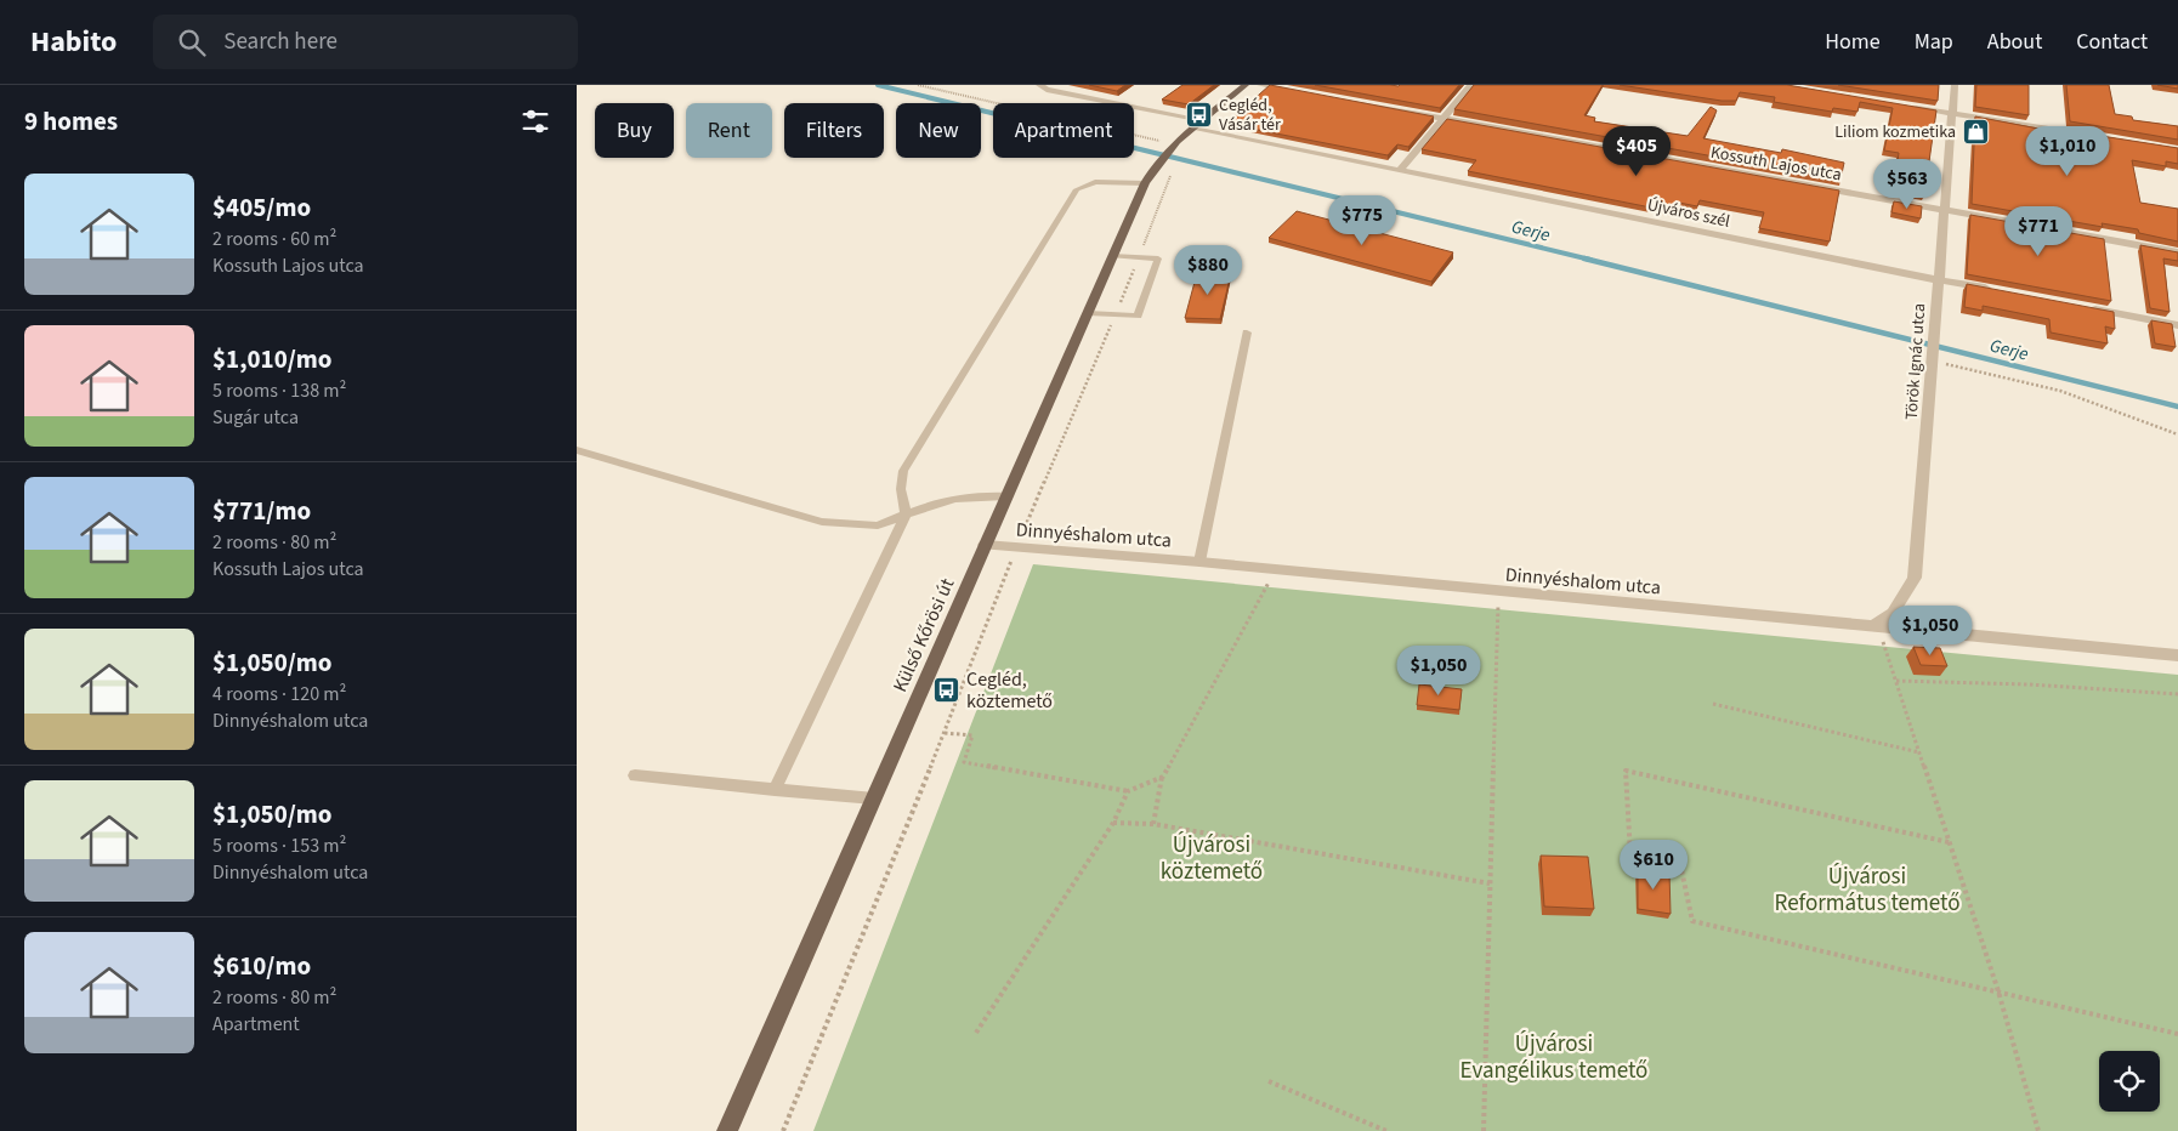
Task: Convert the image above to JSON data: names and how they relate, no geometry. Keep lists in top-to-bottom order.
{
  "streets": {
    "main road": ["Külső Kőrösi út"],
    "street": [
      "Kossuth Lajos utca",
      "Újváros szél",
      "Török Ignác utca",
      "Dinnyéshalom utca"
    ]
  },
  "crossings": [
    ["Kossuth Lajos utca", "Török Ignác utca"],
    ["Újváros szél", "Török Ignác utca"],
    ["Újváros szél", "Külső Kőrösi út"],
    ["Török Ignác utca", "Dinnyéshalom utca"],
    ["Dinnyéshalom utca", "Külső Kőrösi út"]
  ],
  "water": ["Gerje"],
  "parks": ["Újvárosi köztemető", "Újvárosi Református temető", "Újvárosi Evangélikus temető"],
  "places": {
    "bus stop": ["Cegléd, Vásár tér", "Cegléd, köztemető"],
    "shop": ["Liliom kozmetika"]
  },
  "page": {
    "header": "Habito",
    "search": "Search here",
    "nav": [
      "Home",
      "Map",
      "About",
      "Contact"
    ],
    "heading": "9 homes",
    "chip": [
      "Buy",
      "Rent",
      "Filters",
      "New",
      "Apartment"
    ],
    "price": [
      "$405",
      "$1,010",
      "$563",
      "$775",
      "$771",
      "$880",
      "$1,050",
      "$1,050",
      "$610"
    ],
    "list": [
      {
        "name": "$405/mo",
        "note": "2 rooms · 60 m² · Kossuth Lajos utca"
      },
      {
        "name": "$1,010/mo",
        "note": "5 rooms · 138 m² · Sugár utca"
      },
      {
        "name": "$771/mo",
        "note": "2 rooms · 80 m² · Kossuth Lajos utca"
      },
      {
        "name": "$1,050/mo",
        "note": "4 rooms · 120 m² · Dinnyéshalom utca"
      },
      {
        "name": "$1,050/mo",
        "note": "5 rooms · 153 m² · Dinnyéshalom utca"
      },
      {
        "name": "$610/mo",
        "note": "2 rooms · 80 m² · Apartment"
      }
    ]
  }
}
